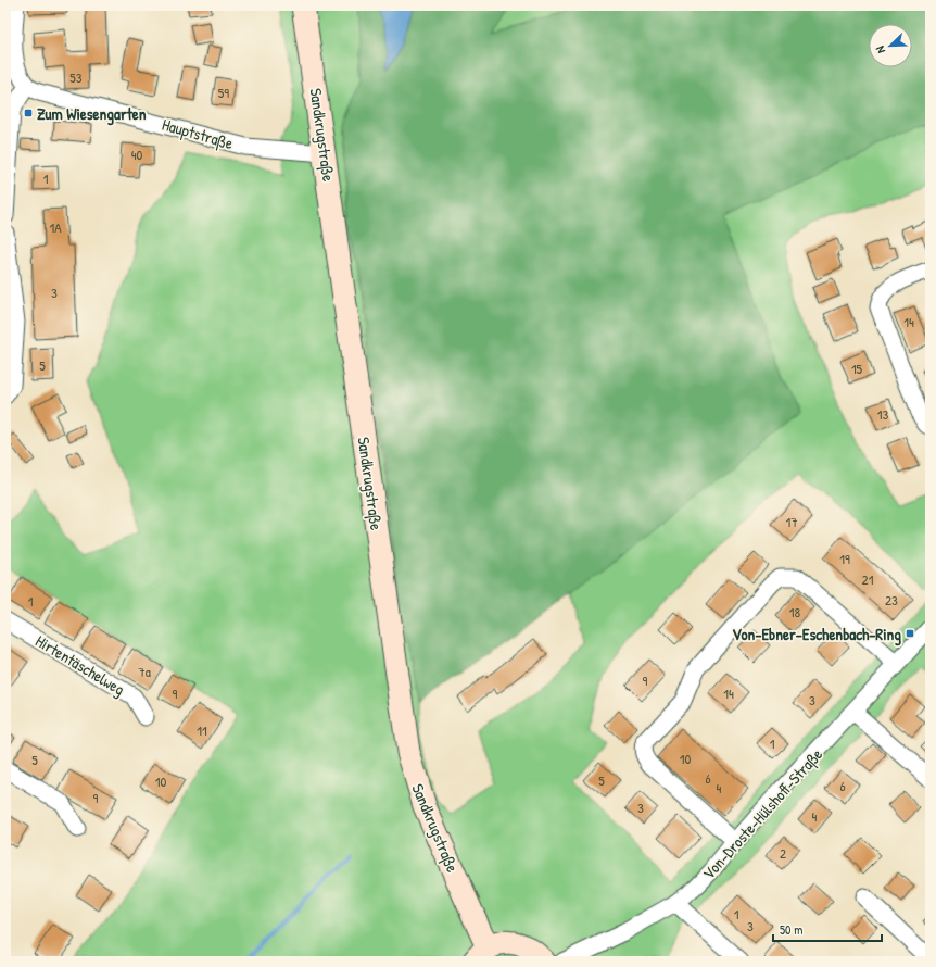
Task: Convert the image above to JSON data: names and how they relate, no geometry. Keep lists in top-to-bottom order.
{
  "streets": {
    "street": [
      "Hauptstraße",
      "Sandkrugstraße",
      "Hirtentäschelweg",
      "Von-Droste-Hülshoff-Straße"
    ]
  },
  "crossings": [
    ["Hauptstraße", "Sandkrugstraße"]
  ],
  "places": {
    "transit": ["Zum Wiesengarten", "Von-Ebner-Eschenbach-Ring"]
  },
  "house_numbers": [
    "53",
    "59",
    "40",
    "1",
    "1A",
    "3",
    "14",
    "5",
    "15",
    "13",
    "17",
    "19",
    "21",
    "23",
    "1",
    "18",
    "7a",
    "9",
    "9",
    "14",
    "3",
    "11",
    "1",
    "10",
    "5",
    "6",
    "5",
    "10",
    "6",
    "4",
    "9",
    "3",
    "4",
    "2",
    "1",
    "3"
  ],
  "scale_bar": "50 m",
  "north": "bottom left"
}
